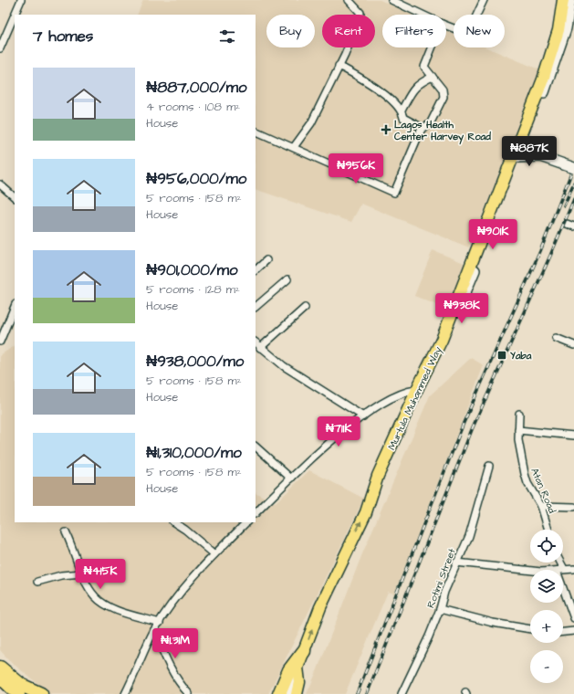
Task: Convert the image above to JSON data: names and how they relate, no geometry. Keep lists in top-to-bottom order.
{
  "streets": {
    "main road": ["Murtula Muhammed Way"],
    "street": ["Atan Road", "Rotimi Street"]
  },
  "one_way": ["Murtula Muhammed Way"],
  "places": {
    "health": ["Lagos Health Center Harvey Road"],
    "transit": ["Yaba"]
  },
  "page": {
    "chip": [
      "Buy",
      "Rent",
      "Filters",
      "New"
    ],
    "heading": "7 homes",
    "list": [
      {
        "name": "₦887,000/mo",
        "note": "4 rooms · 108 m² · House"
      },
      {
        "name": "₦956,000/mo",
        "note": "5 rooms · 158 m² · House"
      },
      {
        "name": "₦901,000/mo",
        "note": "5 rooms · 128 m² · House"
      },
      {
        "name": "₦938,000/mo",
        "note": "5 rooms · 158 m² · House"
      },
      {
        "name": "₦1,310,000/mo",
        "note": "5 rooms · 158 m² · House"
      }
    ],
    "price": [
      "₦887K",
      "₦956K",
      "₦901K",
      "₦938K",
      "₦711K",
      "₦415K",
      "₦1.31M"
    ],
    "map_buttons": ["+", "−"]
  }
}
